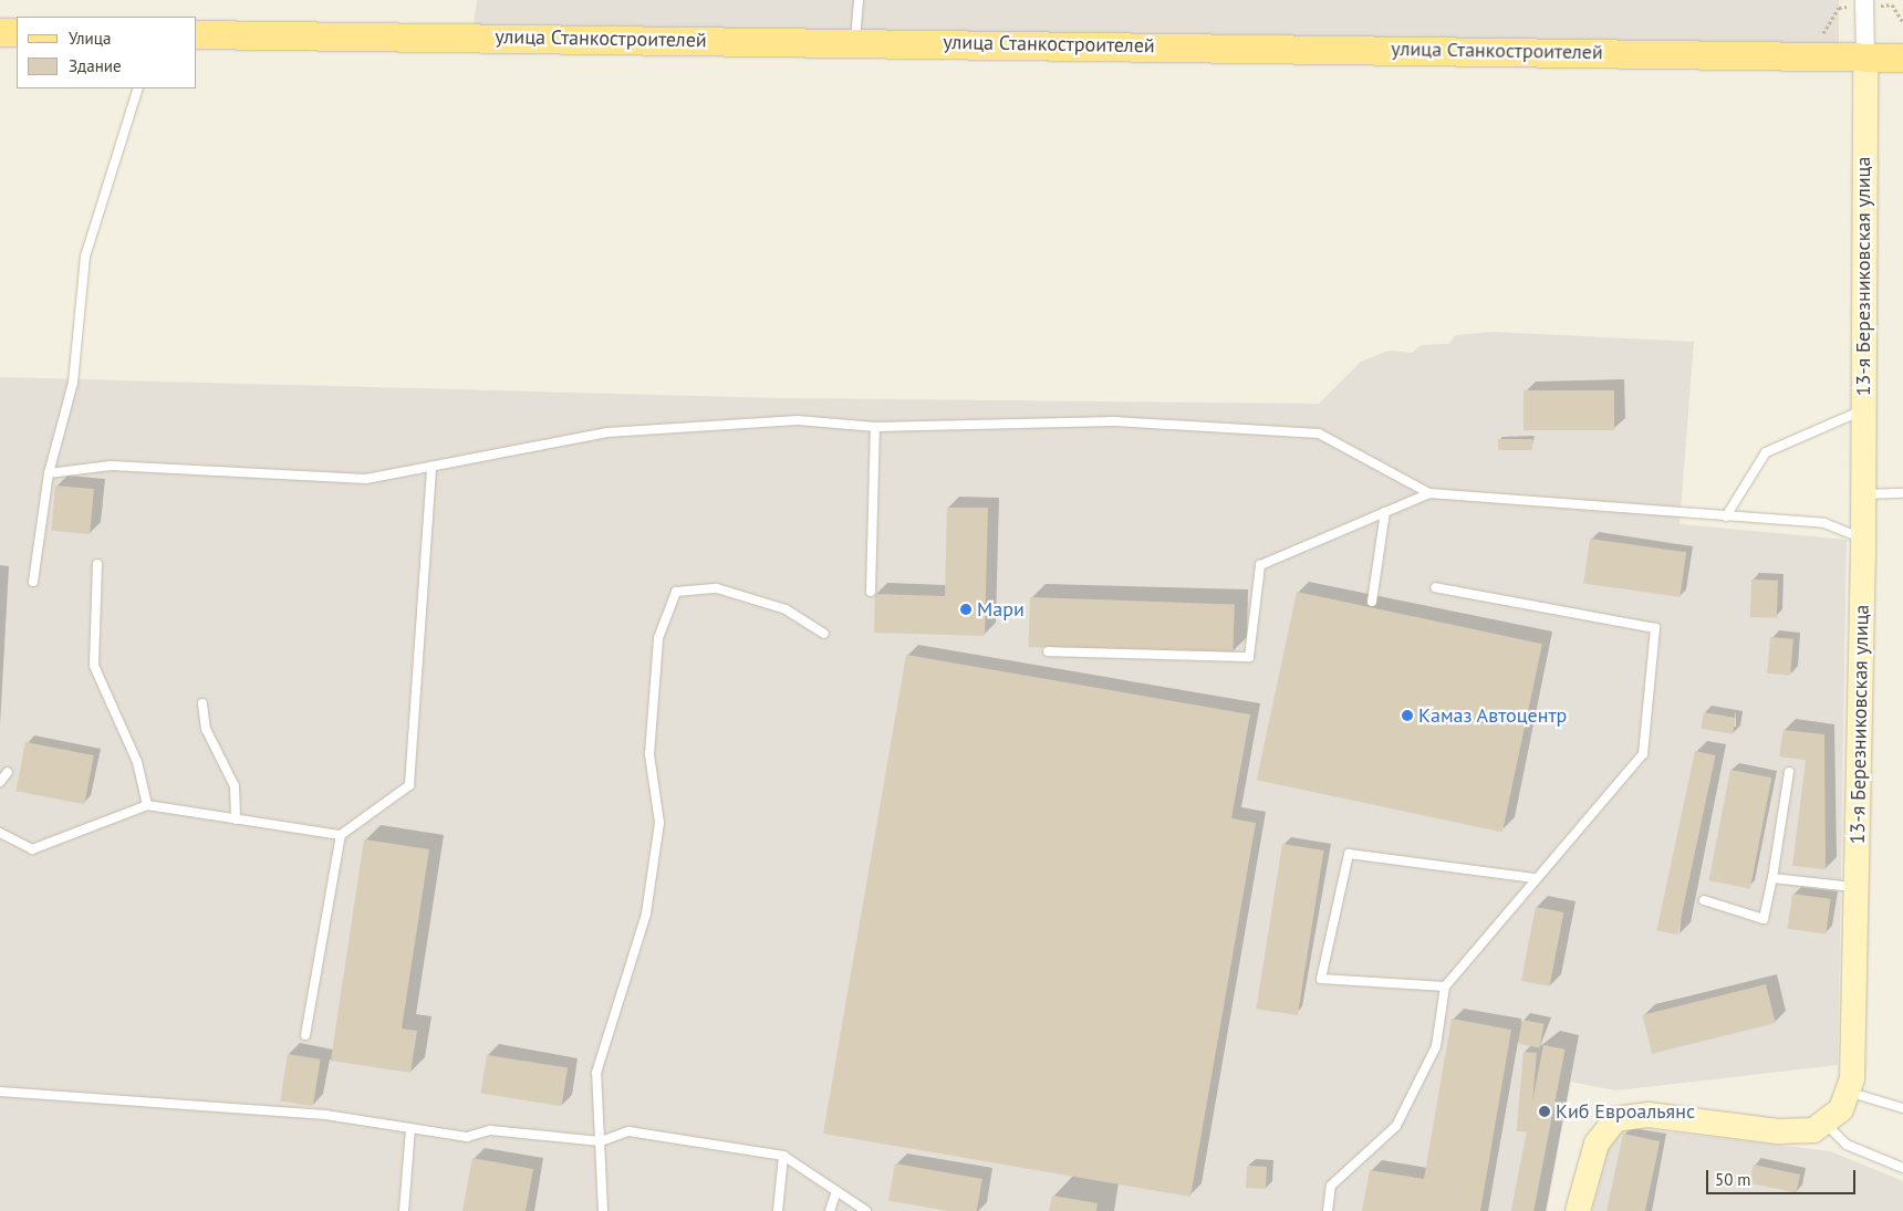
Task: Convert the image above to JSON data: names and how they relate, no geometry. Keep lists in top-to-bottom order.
{
  "streets": {
    "main road": ["улица Станкостроителей"],
    "street": ["13-я Березниковская улица"]
  },
  "crossings": [
    ["улица Станкостроителей", "13-я Березниковская улица"]
  ],
  "places": ["Мари", "Камаз Автоцентр", "Киб Евроальянс"],
  "legend": ["Улица", "Здание"],
  "scale_bar": "50 m"
}
